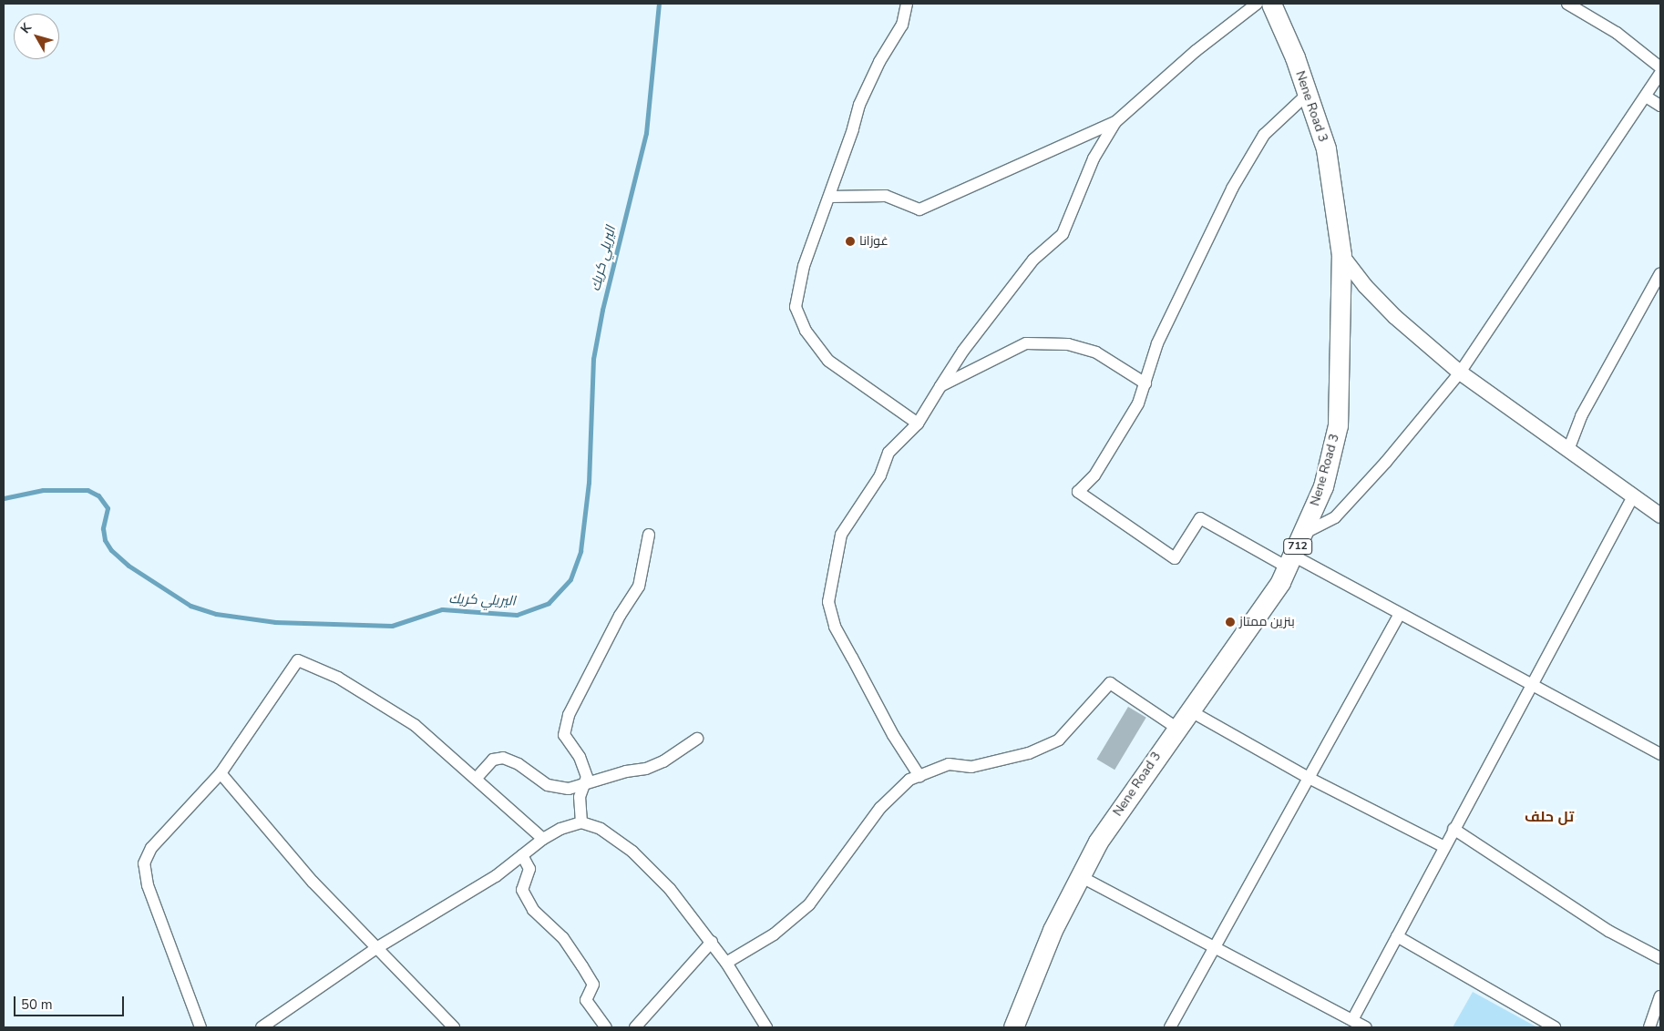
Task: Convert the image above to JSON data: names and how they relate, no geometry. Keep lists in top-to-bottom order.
{
  "streets": {
    "main road": ["Nene Road 3", "712"]
  },
  "districts": ["تل حلف"],
  "water": ["اليريلي كريك"],
  "places": ["غوزانا", "بنزين ممتاز"],
  "scale_bar": "50 m",
  "north": "top left"
}
